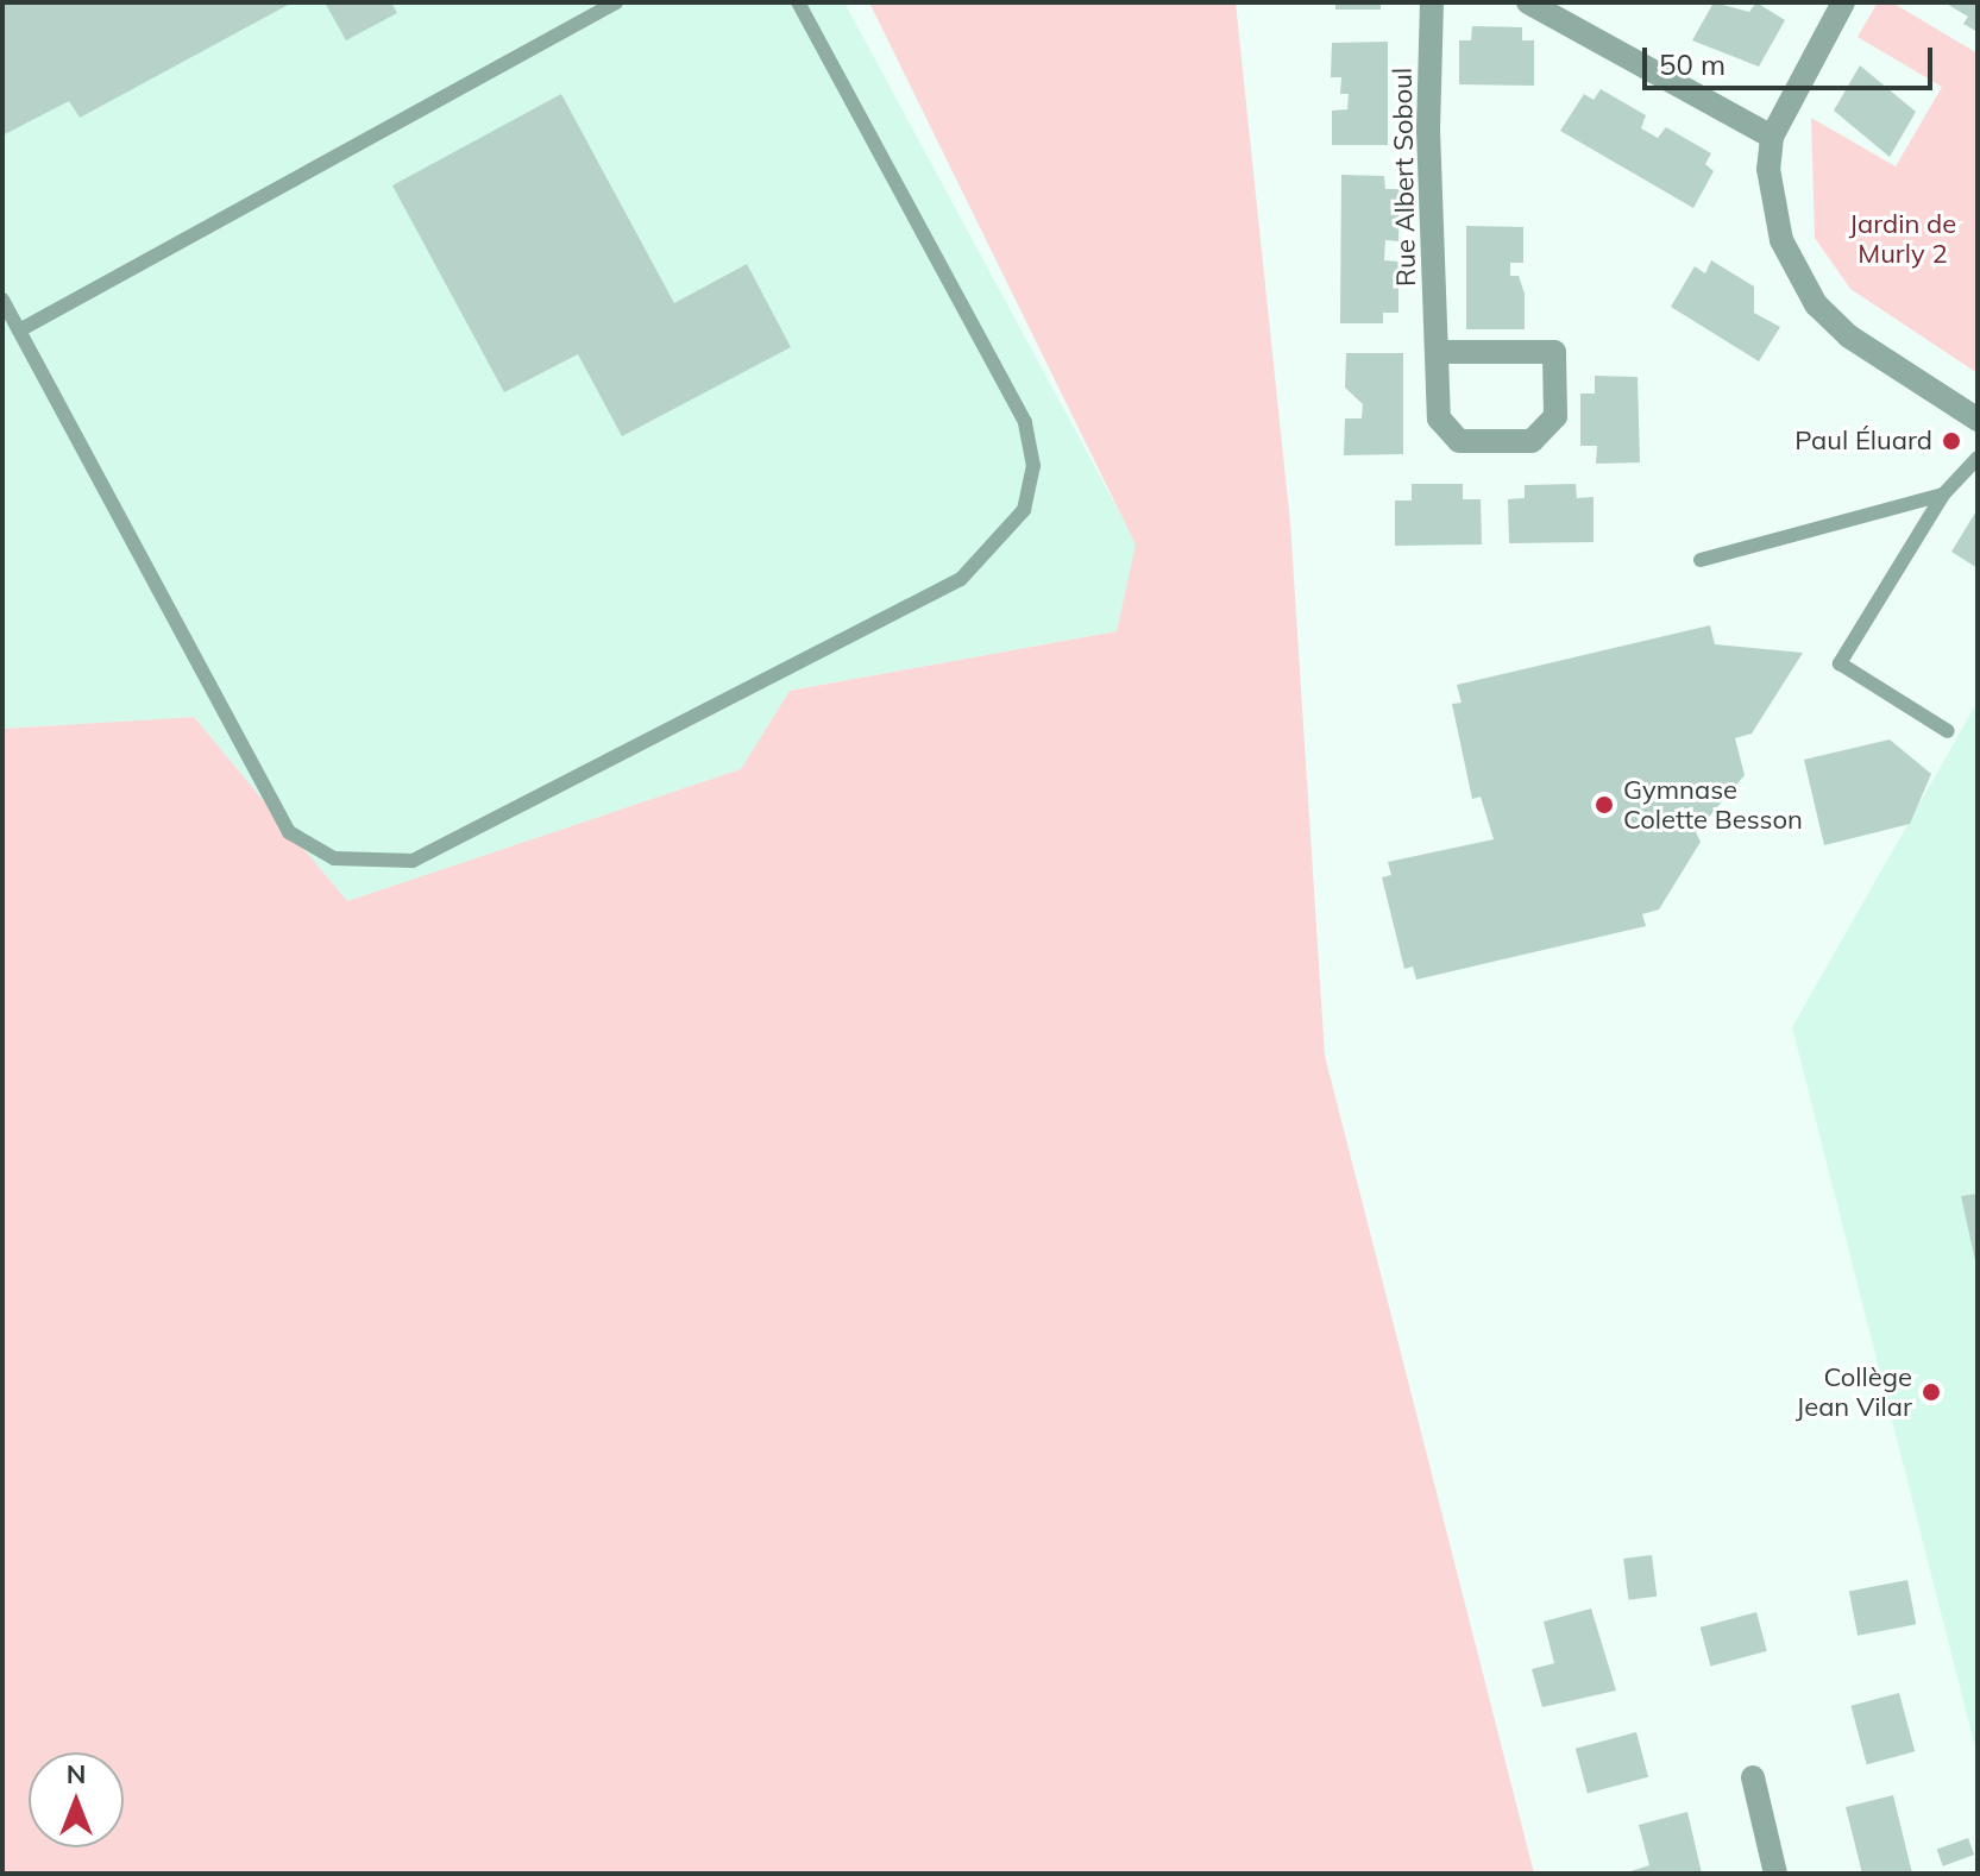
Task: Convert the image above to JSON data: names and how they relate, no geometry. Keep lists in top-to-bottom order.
{
  "streets": {
    "street": ["Rue Albert Soboul"]
  },
  "parks": ["Jardin de Murly 2"],
  "places": ["Paul Éluard", "Gymnase Colette Besson", "Collège Jean Vilar"],
  "scale_bar": "50 m",
  "north": "top"
}
